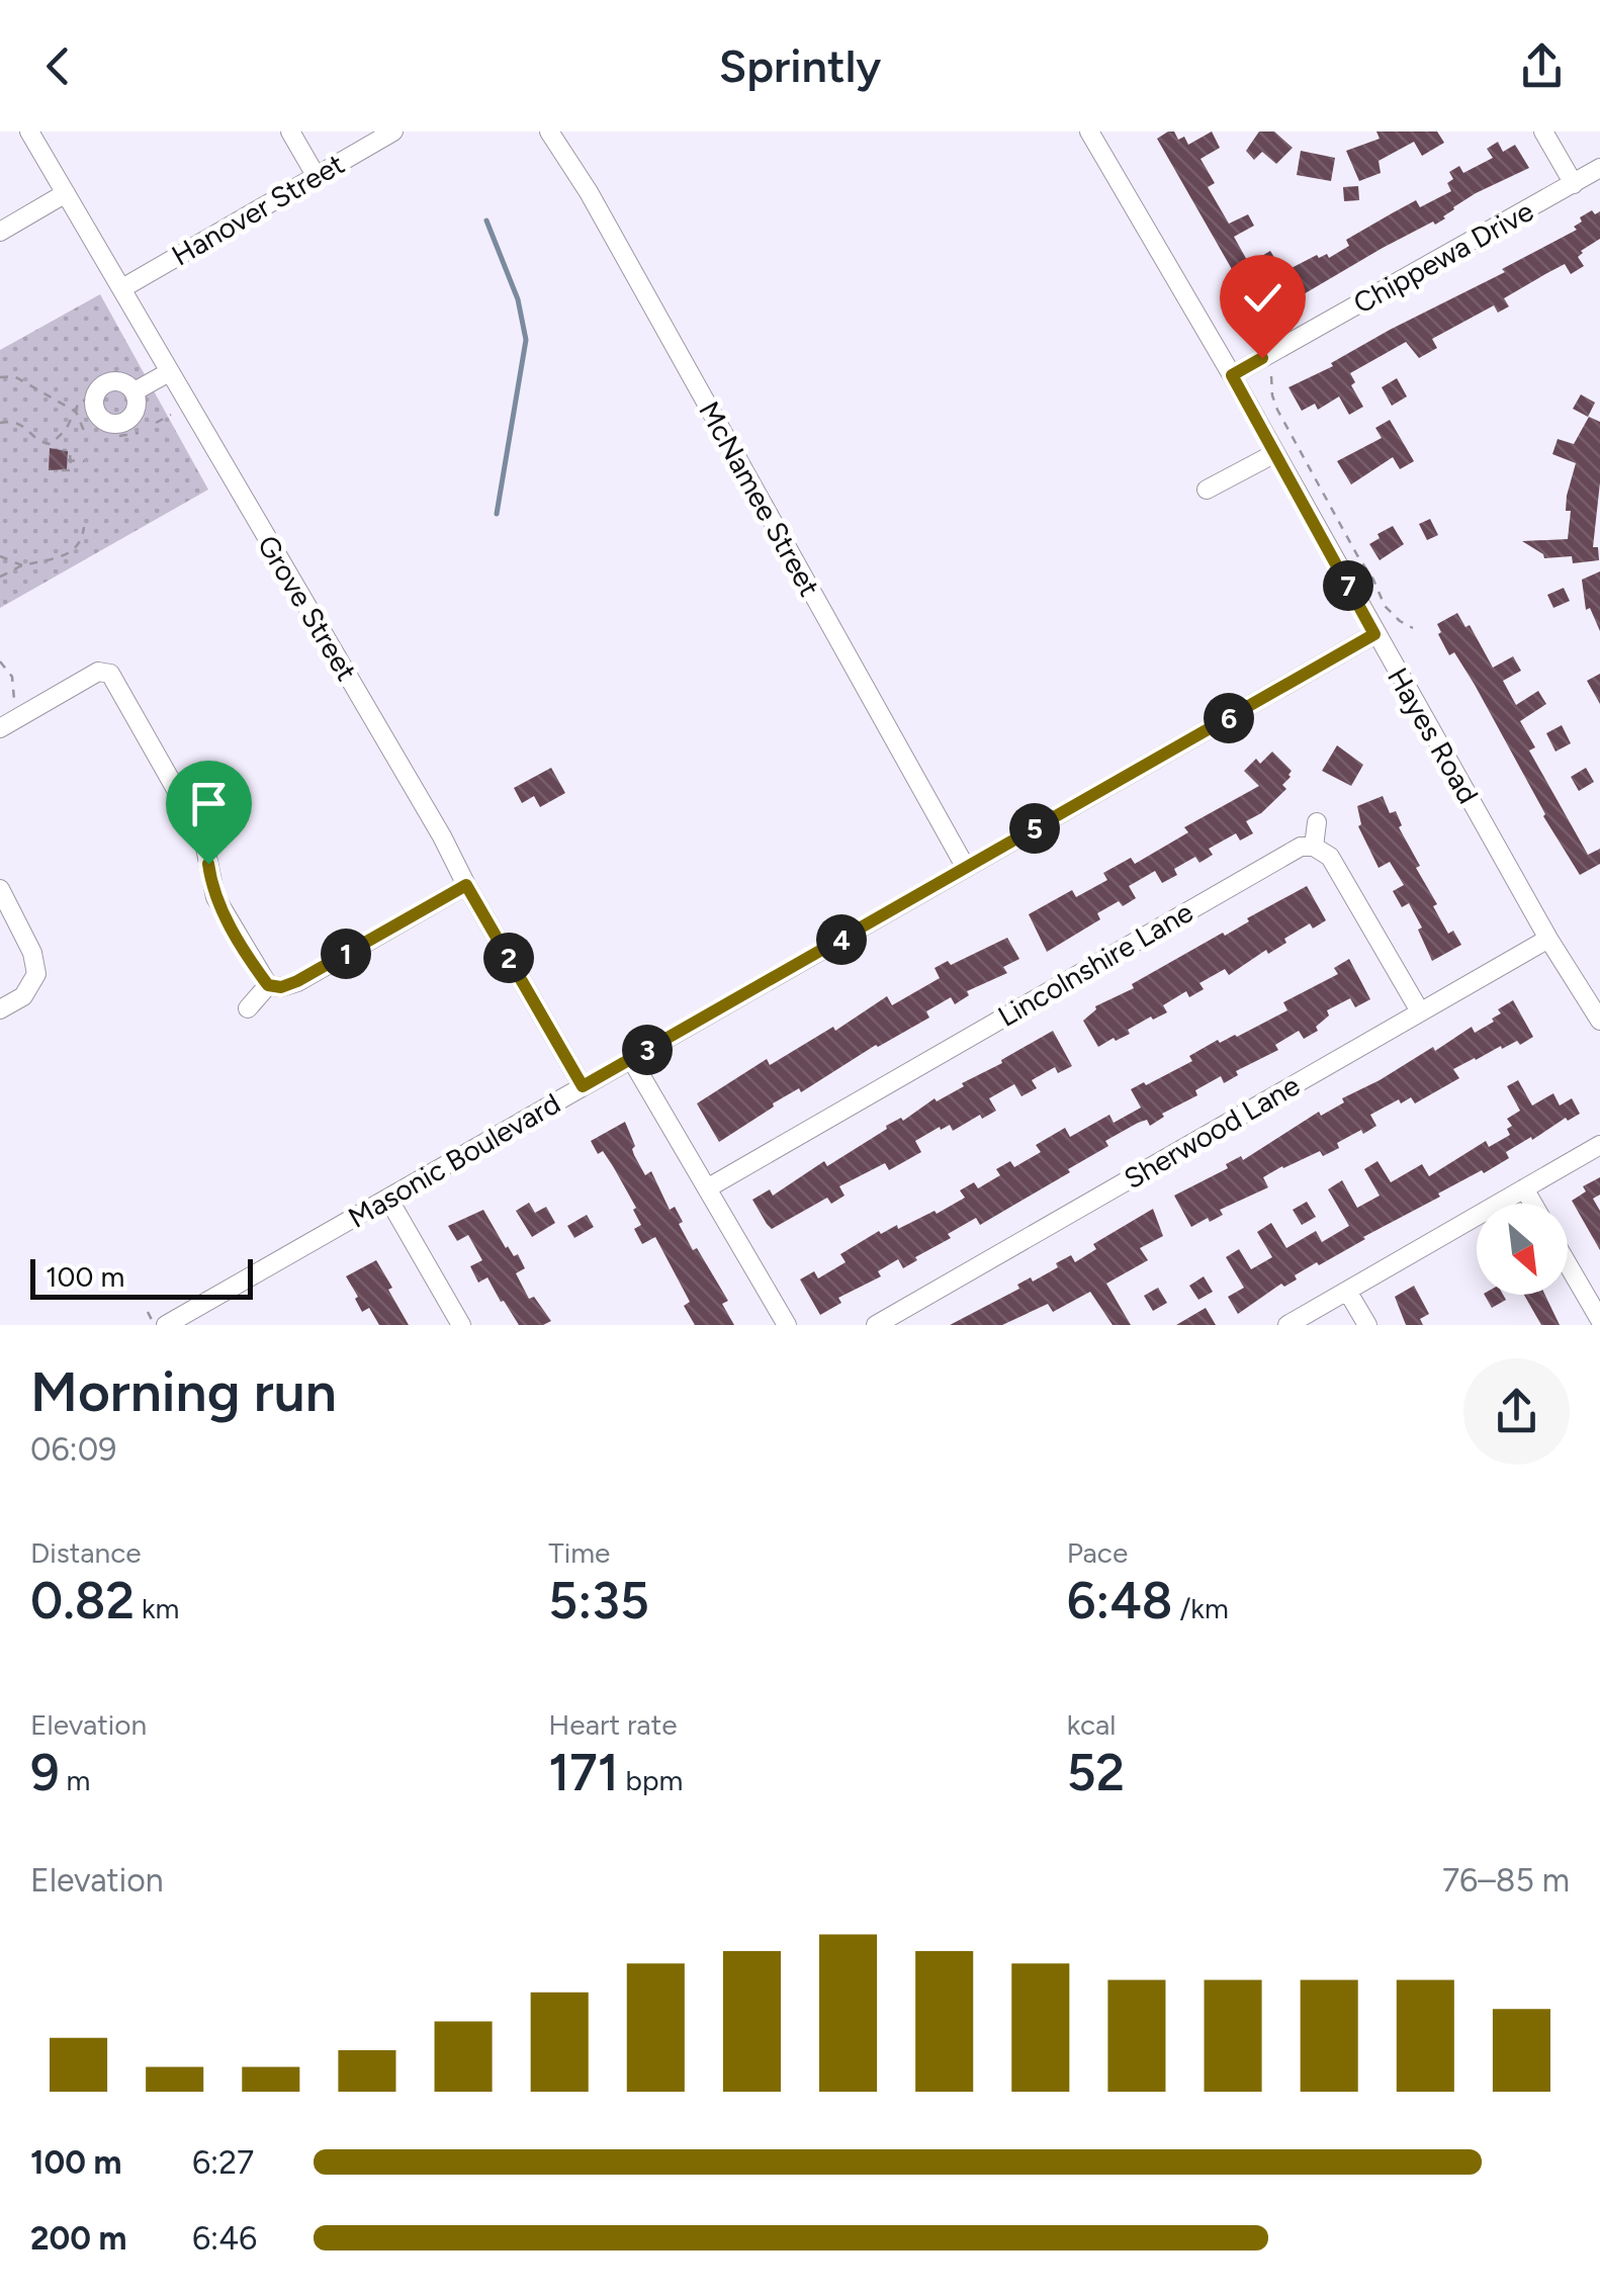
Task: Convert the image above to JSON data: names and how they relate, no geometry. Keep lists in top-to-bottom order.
{
  "streets": {
    "street": [
      "Hanover Street",
      "Chippewa Drive",
      "McNamee Street",
      "Grove Street",
      "Hayes Road",
      "Lincolnshire Lane",
      "Sherwood Lane",
      "Masonic Boulevard"
    ]
  },
  "crossings": [
    ["Hanover Street", "Grove Street"],
    ["Chippewa Drive", "Hayes Road"],
    ["McNamee Street", "Masonic Boulevard"],
    ["Grove Street", "Masonic Boulevard"],
    ["Hayes Road", "Sherwood Lane"],
    ["Hayes Road", "Masonic Boulevard"]
  ],
  "scale_bar": "100 m",
  "north": "bottom right",
  "page": {
    "header": "Sprintly",
    "pins": [
      "7",
      "6",
      "5",
      "4",
      "1",
      "2",
      "3"
    ],
    "scale": "100 m",
    "heading": ["Morning run", "06:09"],
    "stats": [
      ["Distance", "0.82 km"],
      ["Time", "5:35"],
      ["Pace", "6:48 /km"],
      ["Elevation", "9 m"],
      ["Heart rate", "171 bpm"],
      ["kcal", "52"]
    ],
    "chart": ["Elevation", "76–85 m"],
    "list": [
      {
        "name": "100 m",
        "note": "6:27"
      },
      {
        "name": "200 m",
        "note": "6:46"
      }
    ]
  }
}
